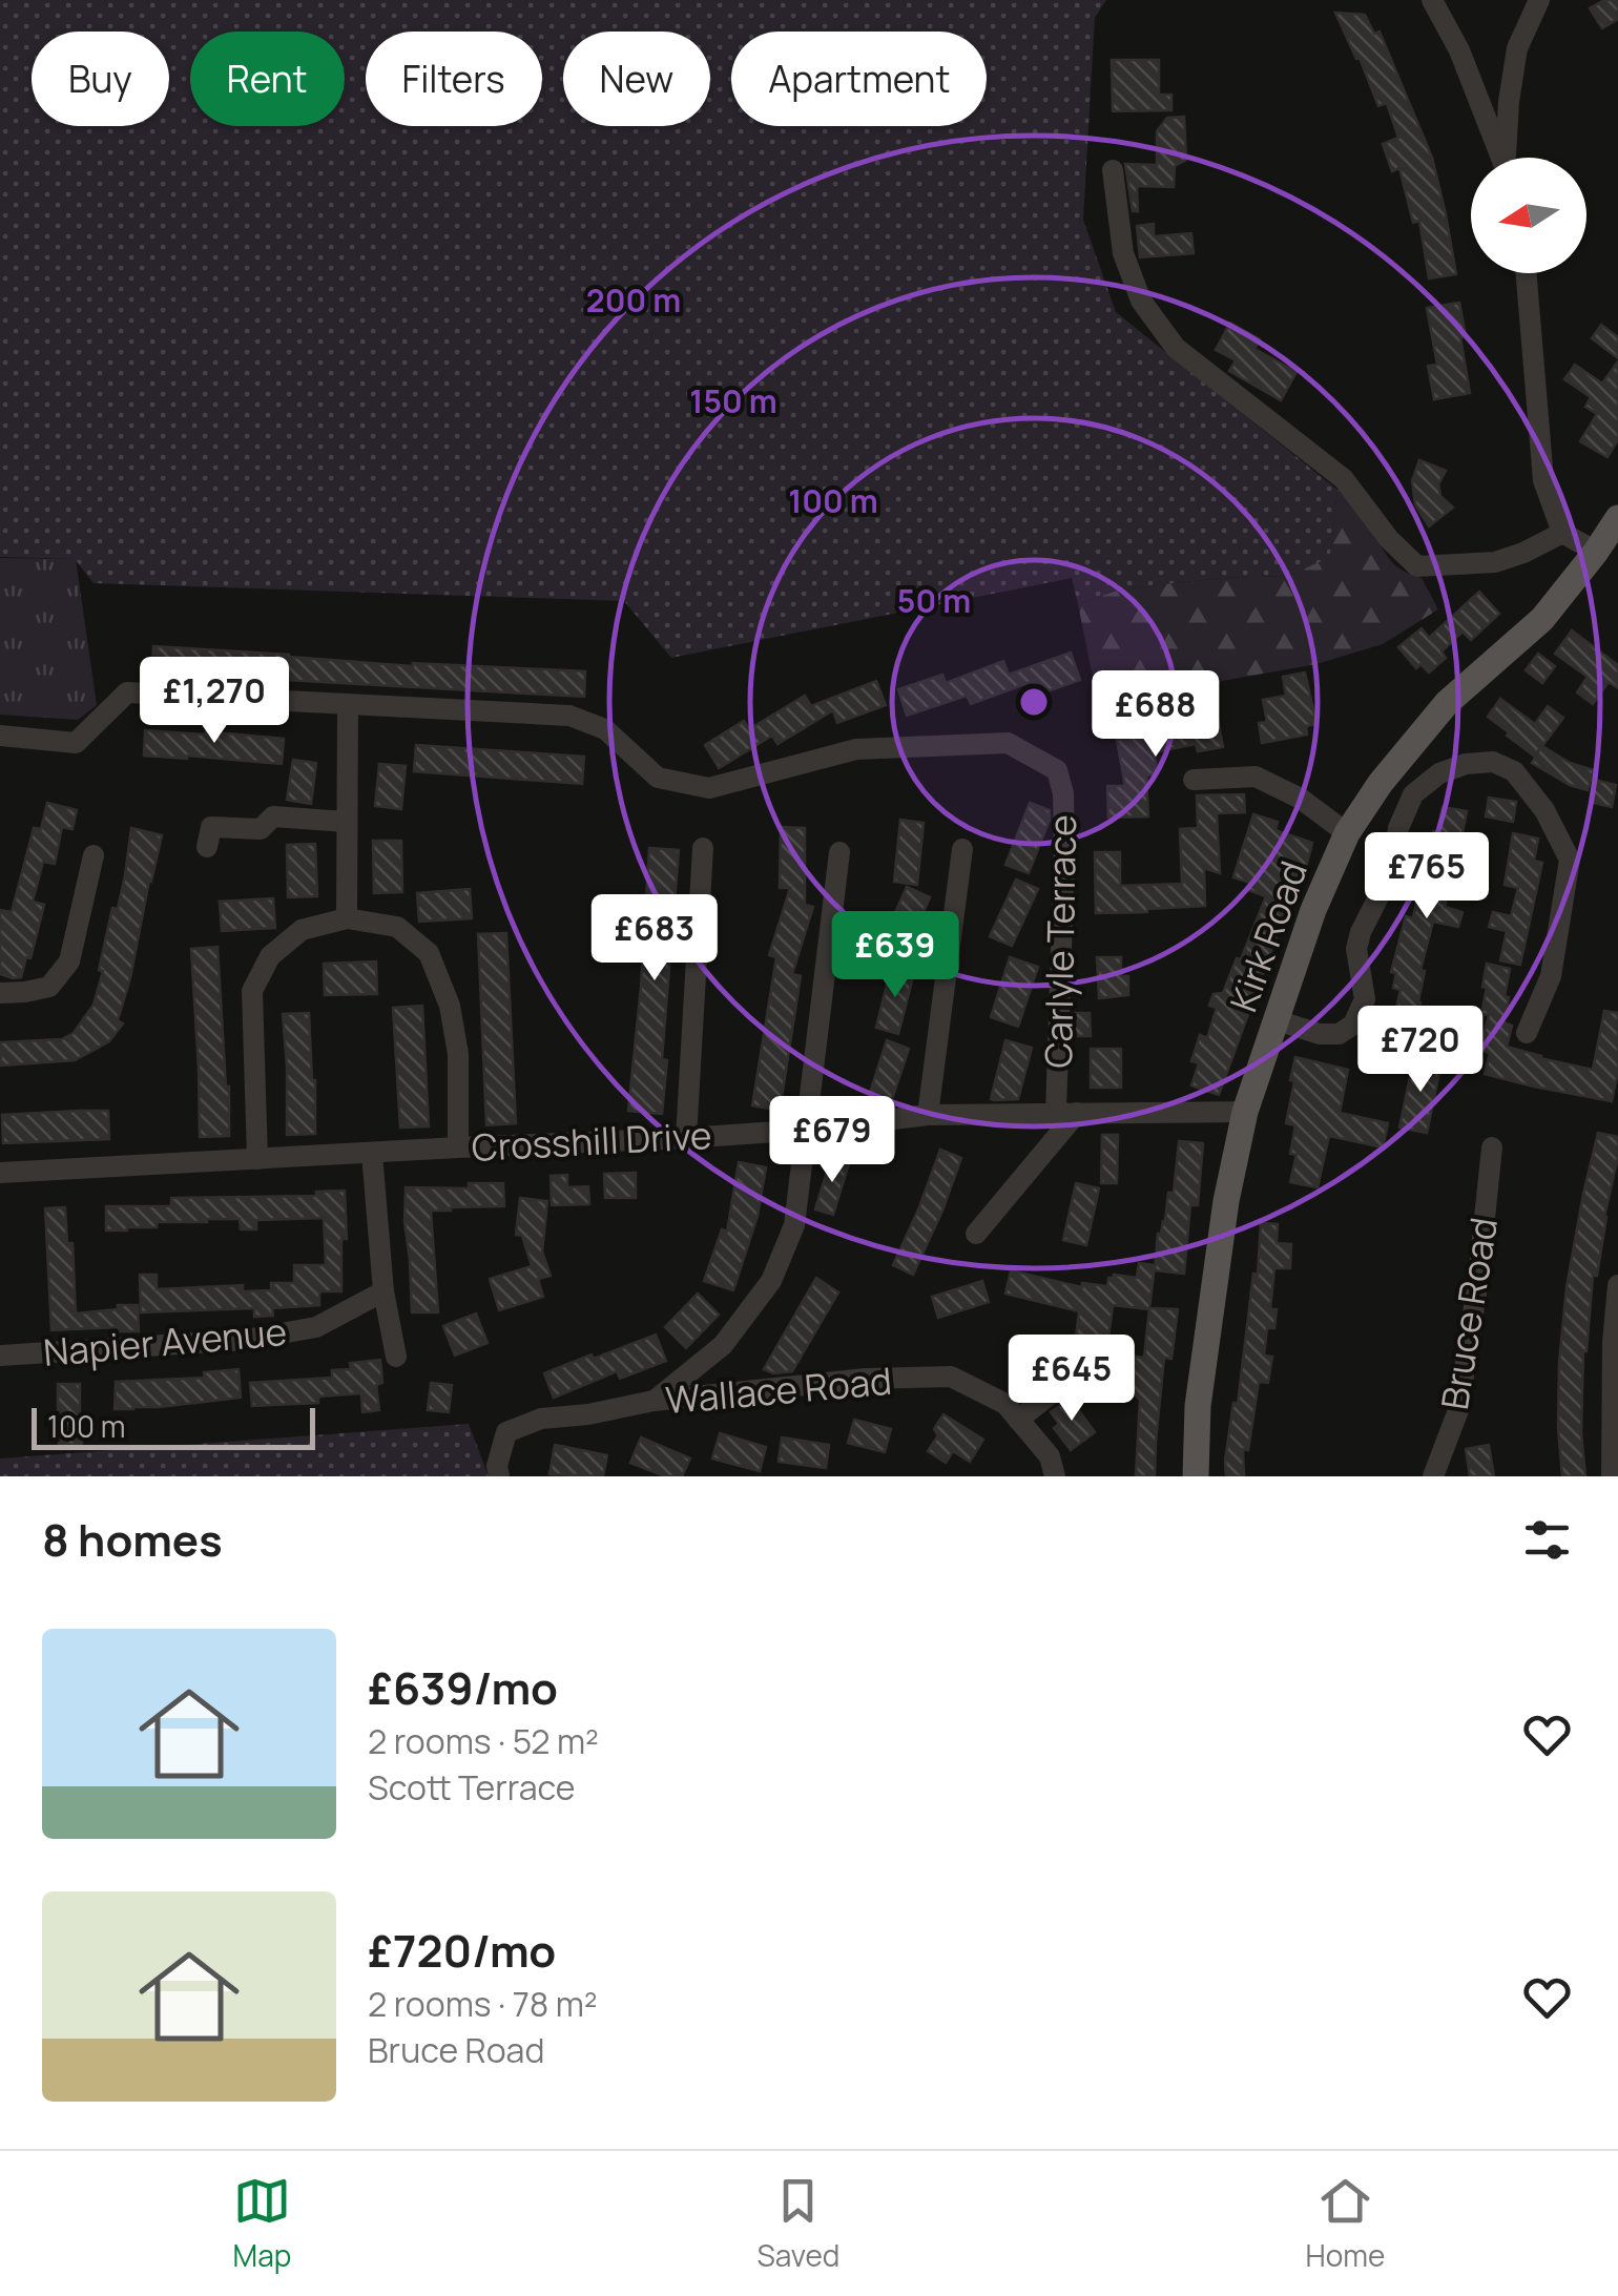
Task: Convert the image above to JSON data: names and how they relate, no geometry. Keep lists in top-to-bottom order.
{
  "streets": {
    "main road": ["Kirk Road"],
    "street": [
      "Carlyle Terrace",
      "Crosshill Drive",
      "Bruce Road",
      "Napier Avenue",
      "Wallace Road"
    ]
  },
  "crossings": [
    ["Kirk Road", "Crosshill Drive"],
    ["Carlyle Terrace", "Crosshill Drive"]
  ],
  "scale_bar": "100 m",
  "north": "left",
  "page": {
    "chip": [
      "Buy",
      "Rent",
      "Filters",
      "New",
      "Apartment"
    ],
    "price": [
      "£1,270",
      "£688",
      "£765",
      "£683",
      "£639",
      "£720",
      "£679",
      "£645"
    ],
    "scale": "100 m",
    "heading": "8 homes",
    "list": [
      {
        "name": "£639/mo",
        "note": "2 rooms · 52 m² · Scott Terrace"
      },
      {
        "name": "£720/mo",
        "note": "2 rooms · 78 m² · Bruce Road"
      }
    ],
    "tabs": ["Map", "Saved", "Home"]
  },
  "rings": [
    "200 m",
    "150 m",
    "100 m",
    "50 m"
  ]
}
